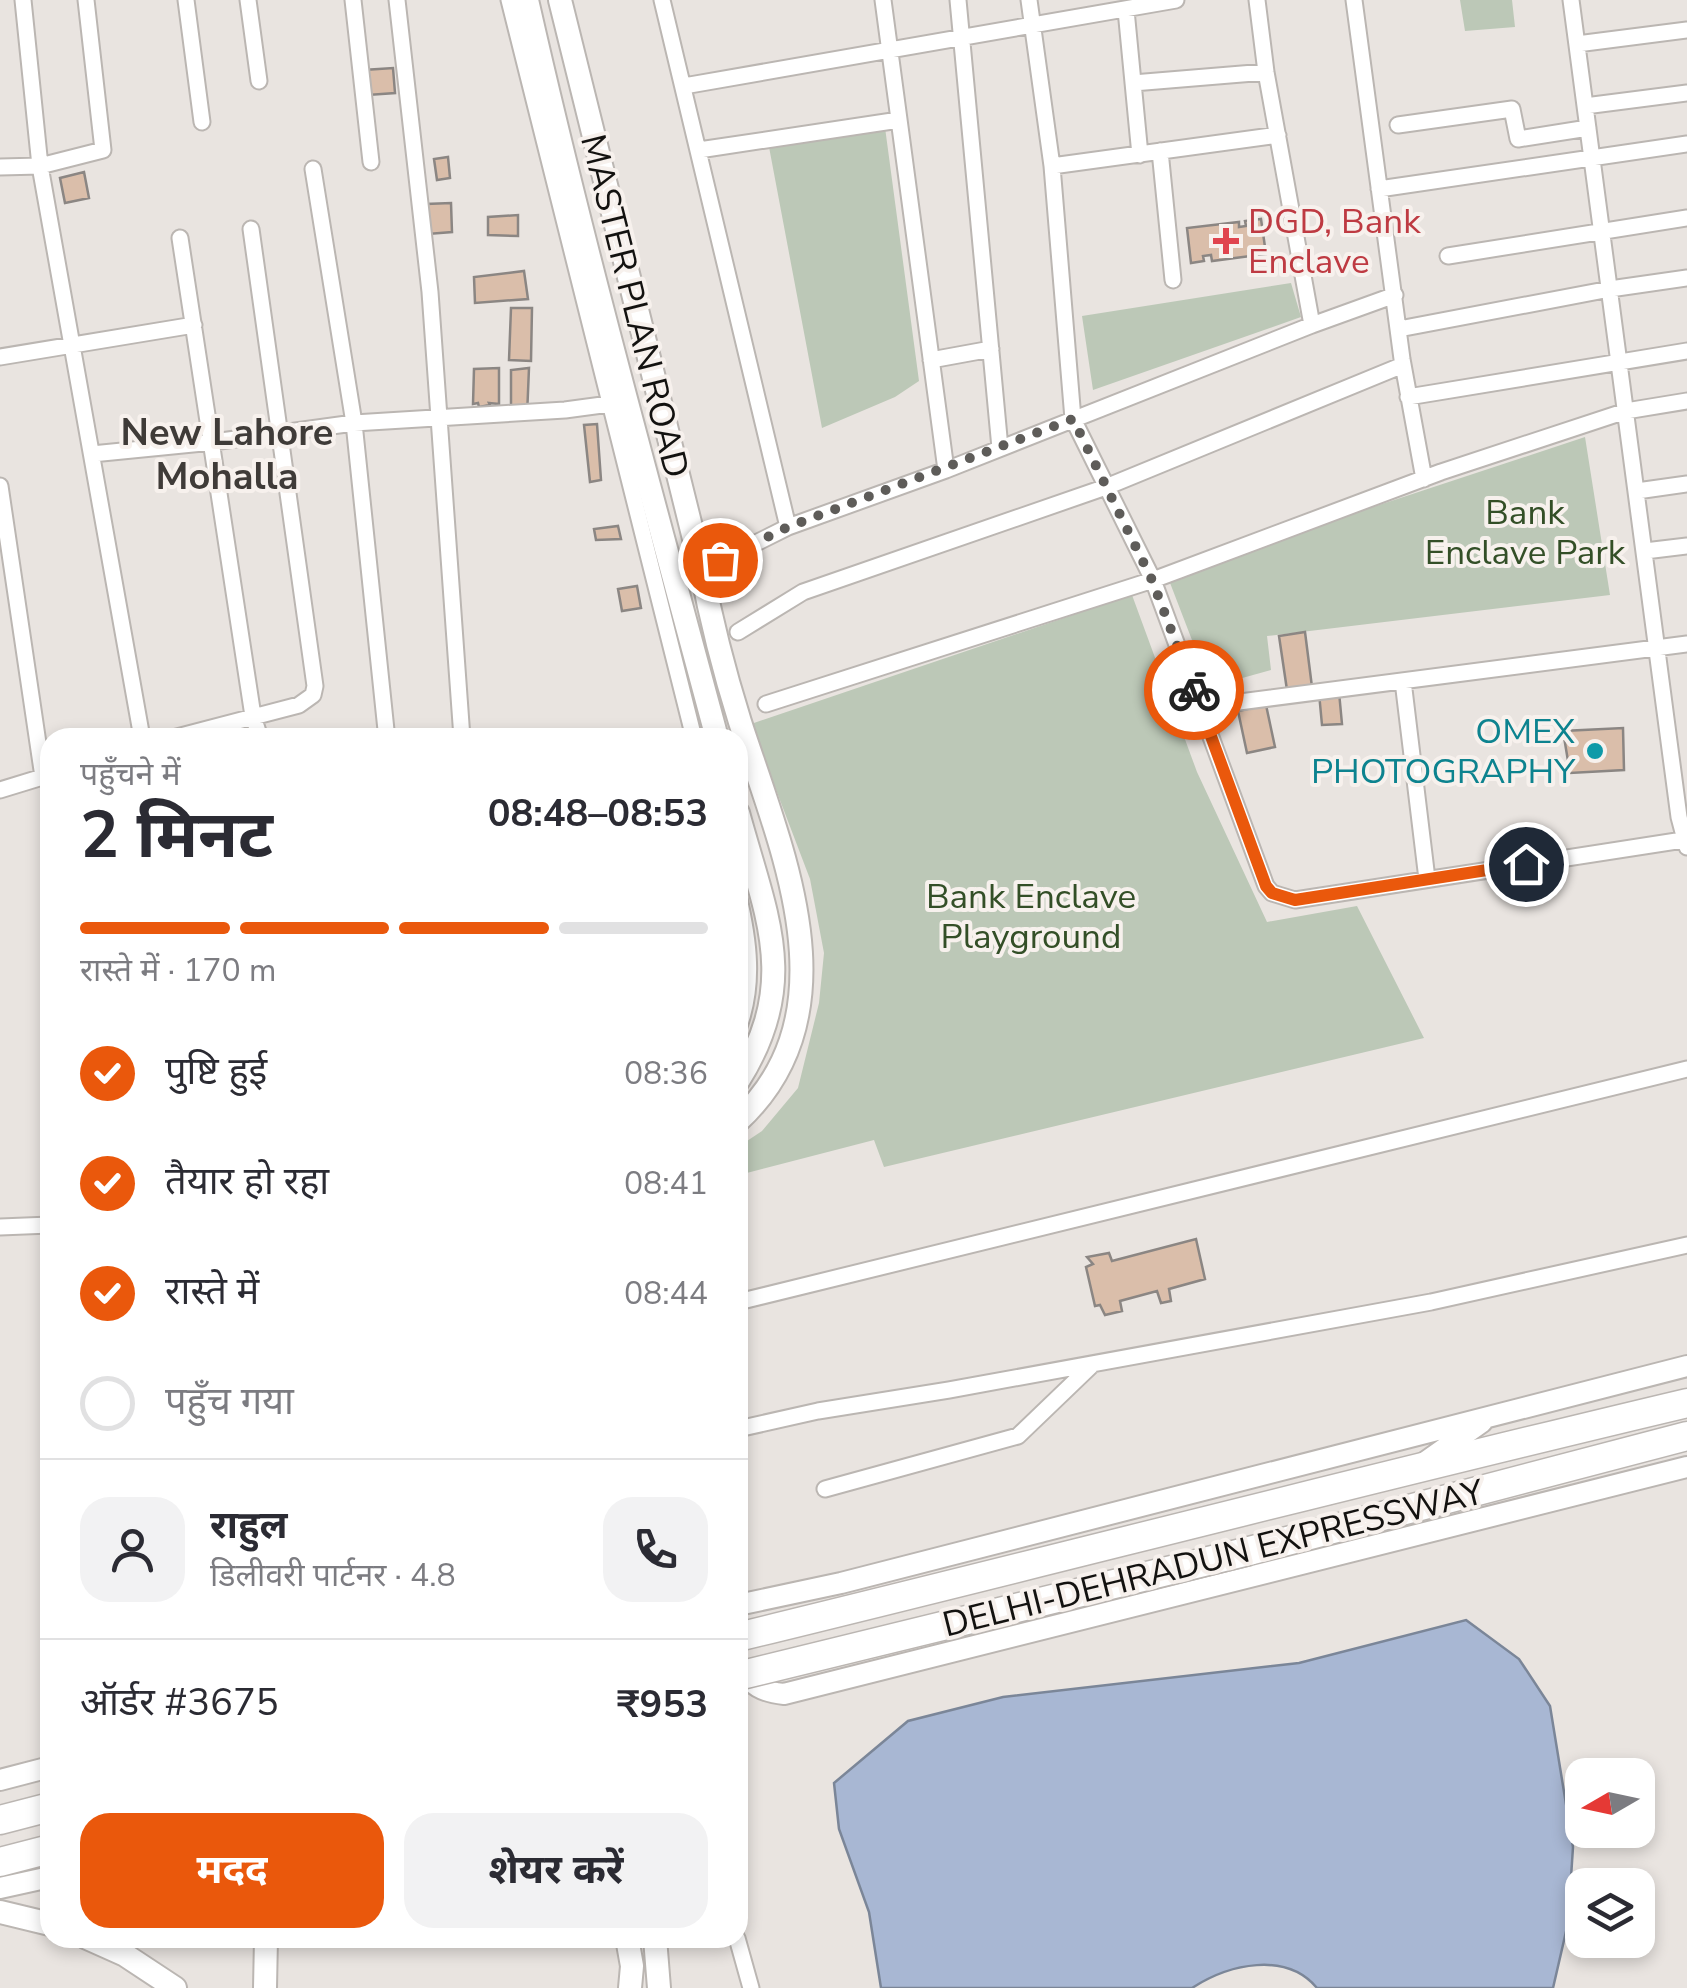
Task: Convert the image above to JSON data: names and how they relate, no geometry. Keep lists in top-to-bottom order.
{
  "streets": {
    "highway": ["DELHI-DEHRADUN EXPRESSWAY"],
    "main road": ["MASTER PLAN ROAD"]
  },
  "districts": ["New Lahore Mohalla"],
  "parks": ["Bank Enclave Park", "Bank Enclave Playground"],
  "places": {
    "health": ["DGD, Bank Enclave"],
    "other": ["OMEX PHOTOGRAPHY"]
  },
  "north": "left",
  "page": {
    "heading": ["2 मिनट", "पहुँचने में", "08:48–08:53"],
    "panel": [
      "राहुल",
      "डिलीवरी पार्टनर · 4.8",
      "ऑर्डर #3675",
      "₹953"
    ],
    "bar": "रास्ते में · 170 m",
    "list": [
      ["पुष्टि हुई", "08:36"],
      ["तैयार हो रहा", "08:41"],
      ["रास्ते में", "08:44"],
      "पहुँच गया"
    ],
    "buttons": ["मदद", "शेयर करें"]
  }
}
